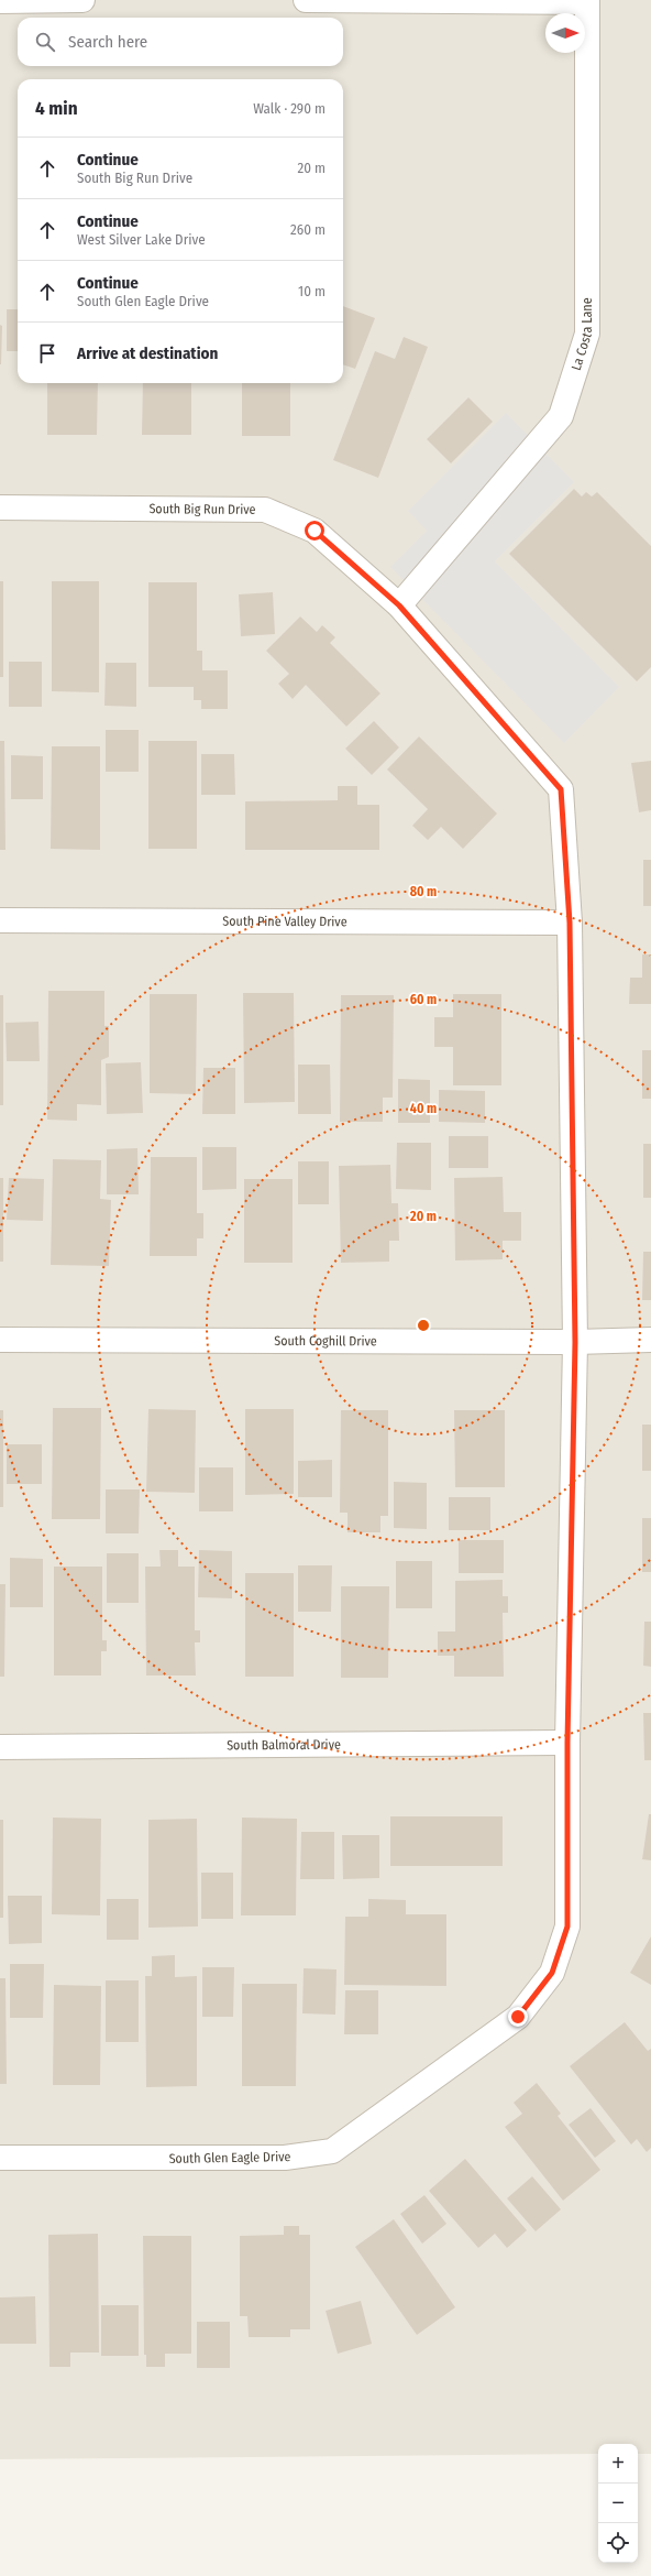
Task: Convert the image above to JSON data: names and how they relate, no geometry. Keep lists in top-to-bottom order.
{
  "streets": {
    "street": [
      "La Costa Lane",
      "South Big Run Drive",
      "South Pine Valley Drive",
      "South Coghill Drive",
      "South Balmoral Drive",
      "South Glen Eagle Drive"
    ]
  },
  "crossings": [
    ["La Costa Lane", "South Big Run Drive"],
    ["South Big Run Drive", "South Pine Valley Drive"],
    ["South Big Run Drive", "South Coghill Drive"],
    ["South Big Run Drive", "South Glen Eagle Drive"],
    ["South Coghill Drive", "South Glen Eagle Drive"],
    ["South Balmoral Drive", "South Glen Eagle Drive"]
  ],
  "north": "right",
  "page": {
    "search": "Search here",
    "heading": ["4 min", "Walk · 290 m"],
    "list": [
      ["Continue", "South Big Run Drive", "20 m"],
      ["Continue", "West Silver Lake Drive", "260 m"],
      ["Continue", "South Glen Eagle Drive", "10 m"],
      "Arrive at destination"
    ],
    "map_buttons": ["+", "−"]
  },
  "rings": [
    "80 m",
    "60 m",
    "40 m",
    "20 m"
  ]
}
